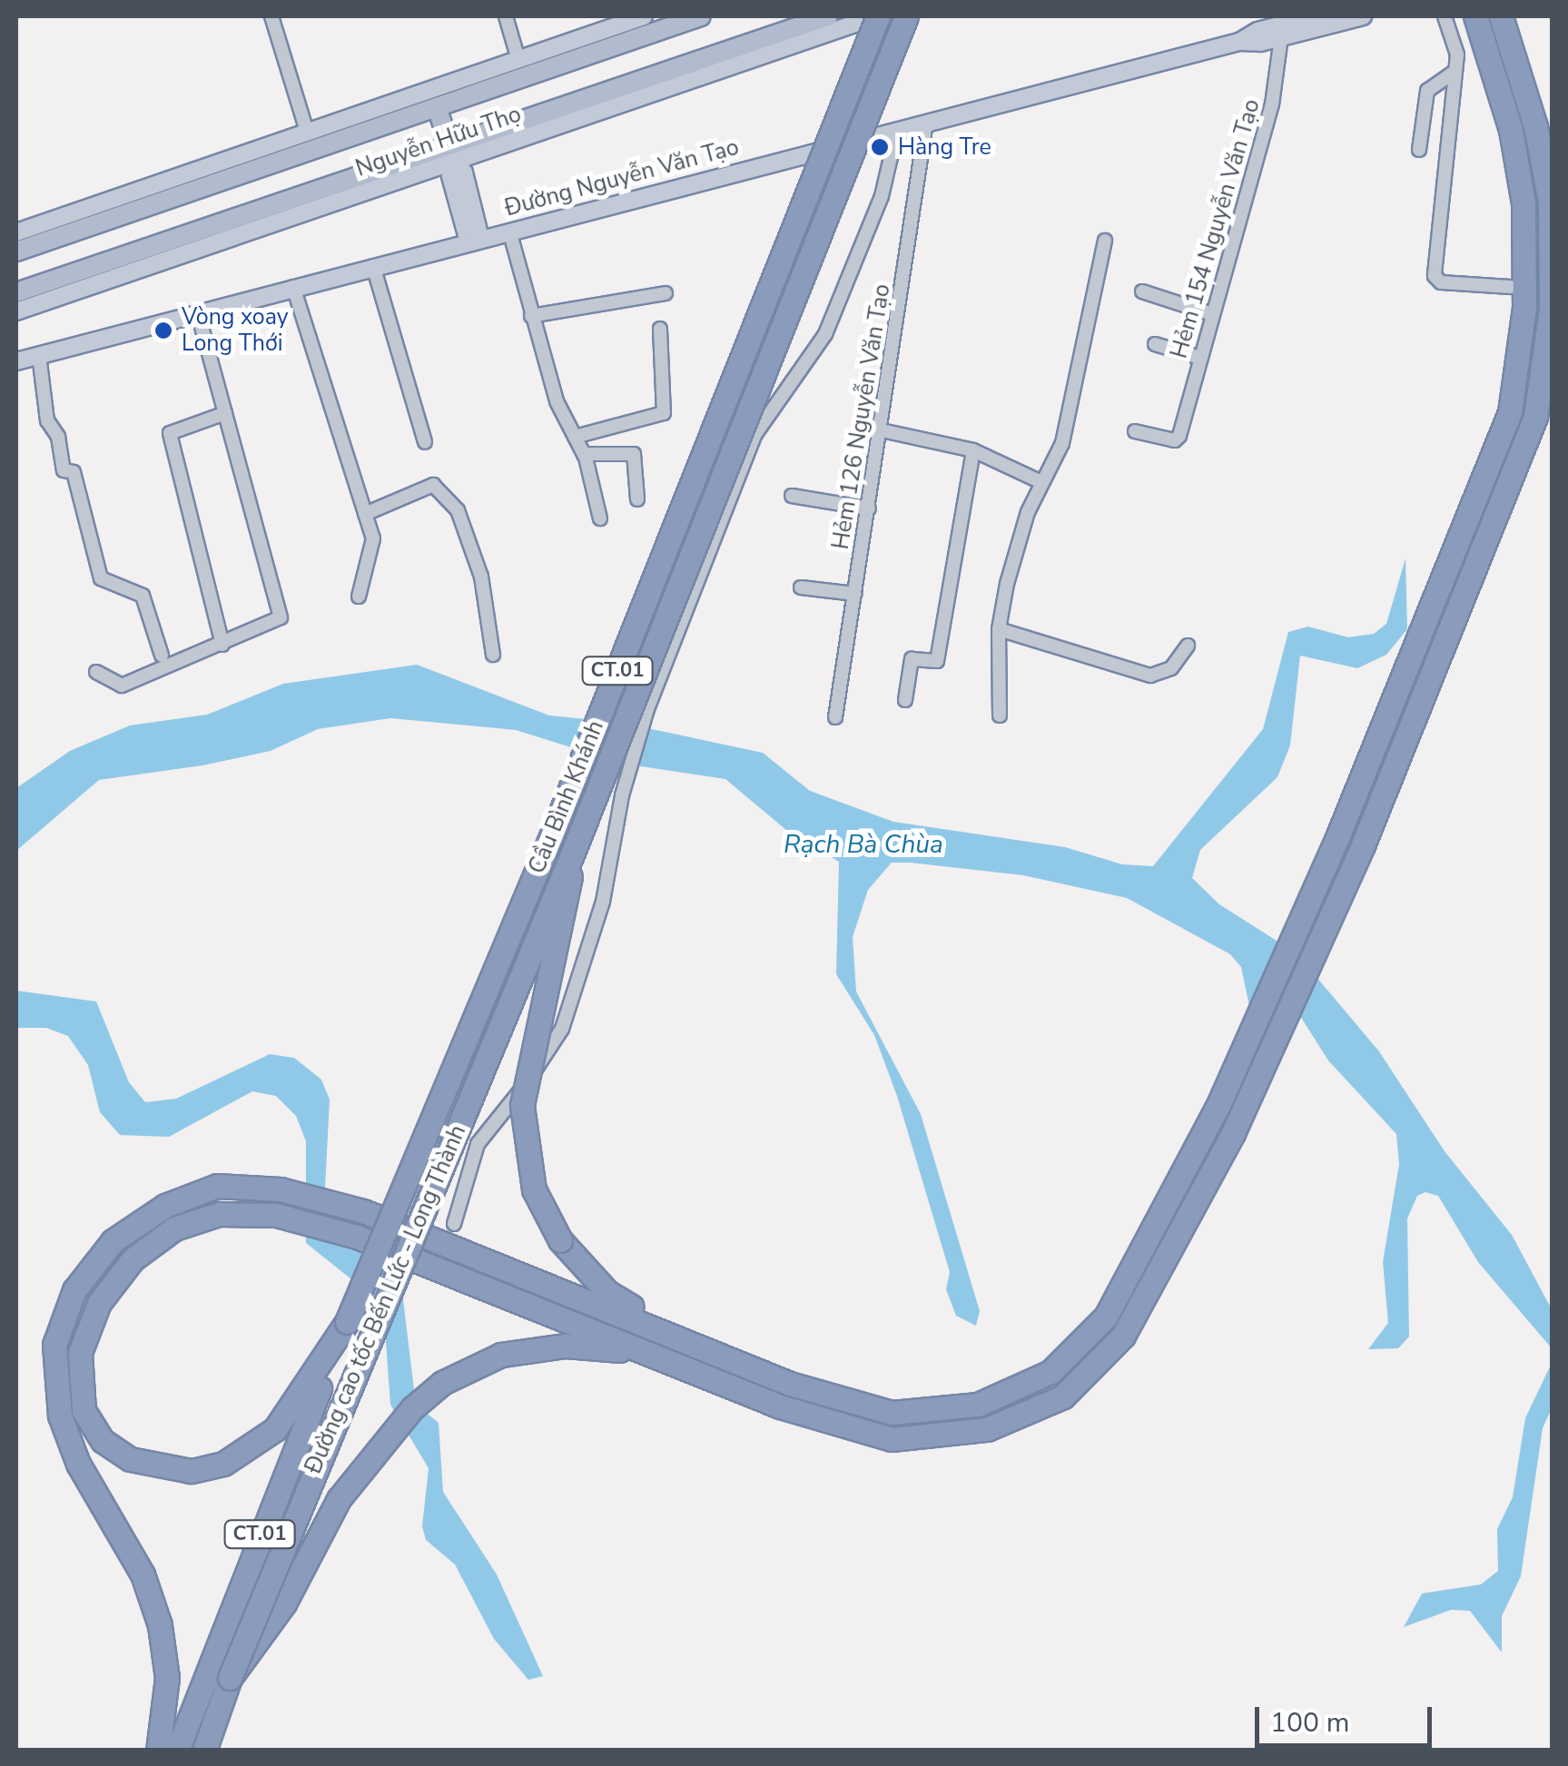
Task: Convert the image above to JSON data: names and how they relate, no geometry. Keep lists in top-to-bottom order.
{
  "streets": {
    "highway": ["CT.01", "Cầu Bình Khánh", "Đường cao tốc Bến Lức - Long Thành"],
    "main road": ["Nguyễn Hữu Thọ", "Đường Nguyễn Văn Tạo"],
    "street": ["Hẻm 154 Nguyễn Văn Tạo", "Hẻm 126 Nguyễn Văn Tạo"]
  },
  "crossings": [
    ["Nguyễn Hữu Thọ", "Cầu Bình Khánh"],
    ["Đường Nguyễn Văn Tạo", "Hẻm 154 Nguyễn Văn Tạo"],
    ["Đường Nguyễn Văn Tạo", "Hẻm 126 Nguyễn Văn Tạo"],
    ["Cầu Bình Khánh", "Đường cao tốc Bến Lức - Long Thành"]
  ],
  "water": ["Rạch Bà Chùa"],
  "places": ["Hàng Tre", "Vòng xoay Long Thới"],
  "scale_bar": "100 m"
}
